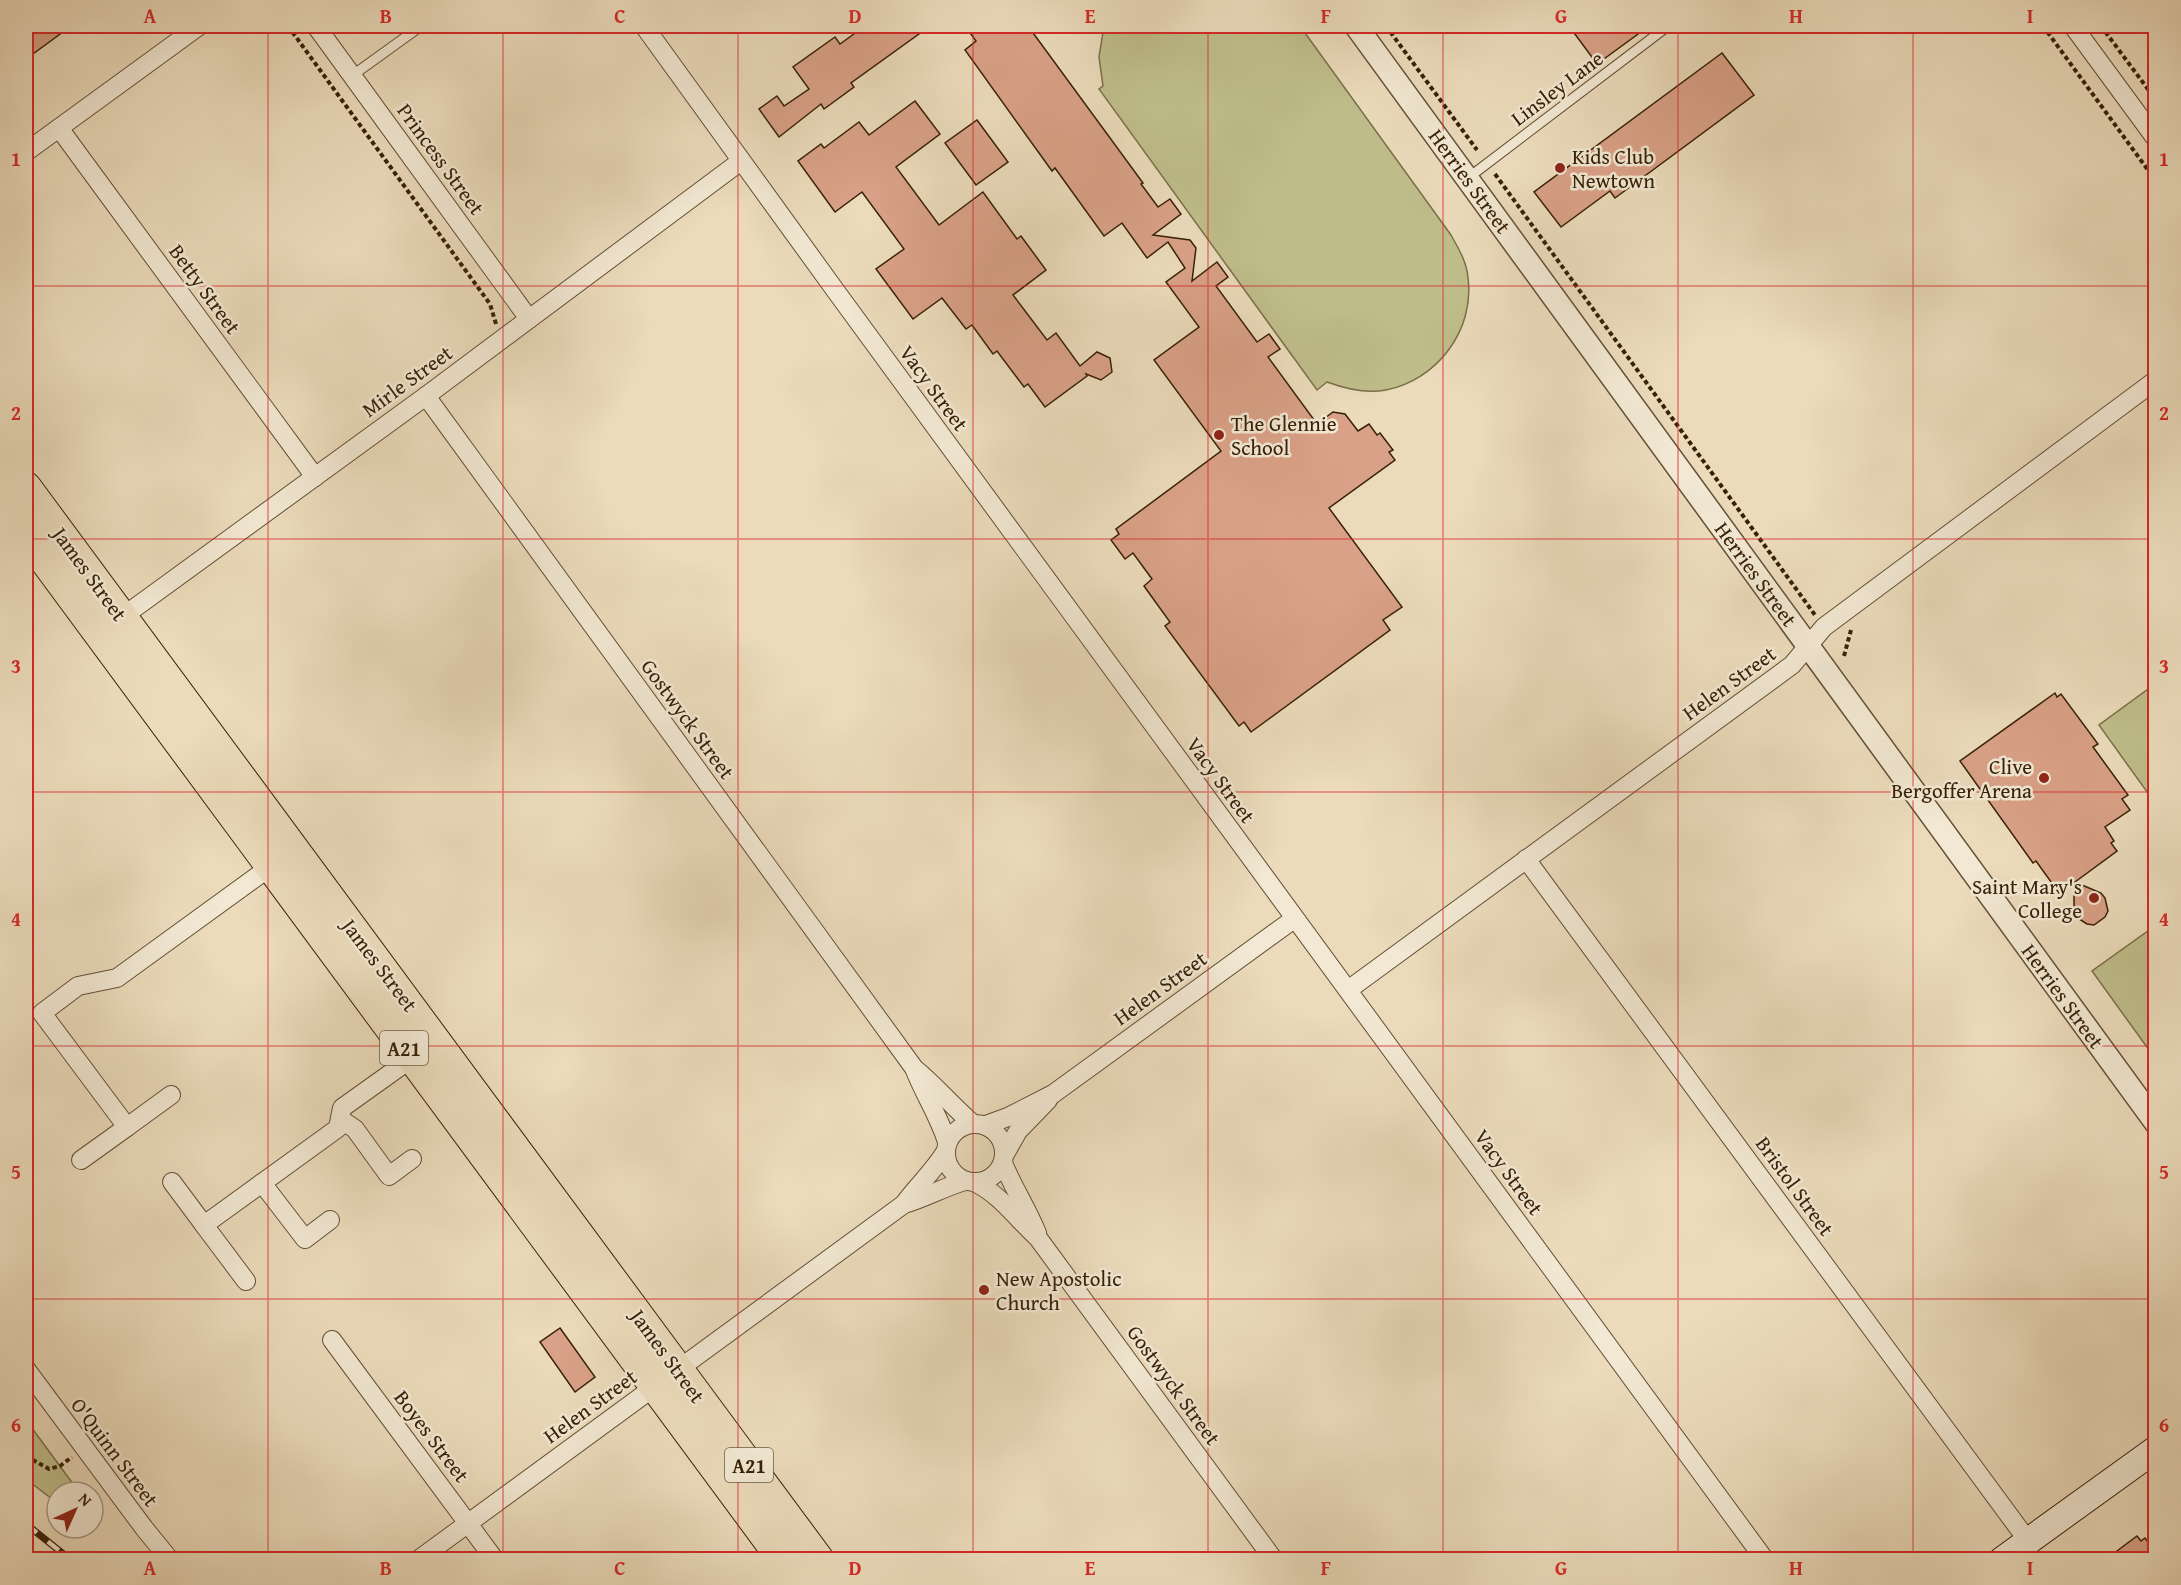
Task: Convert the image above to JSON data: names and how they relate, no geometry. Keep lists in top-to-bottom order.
{
  "streets": {
    "highway": ["James Street", "A21"],
    "street": [
      "Princess Street",
      "Herries Street",
      "Betty Street",
      "Mirle Street",
      "Vacy Street",
      "Helen Street",
      "Gostwyck Street",
      "Bristol Street",
      "Boyes Street",
      "O'Quinn Street"
    ],
    "lane": ["Linsley Lane"]
  },
  "crossings": [
    ["Linsley Lane", "Herries Street"],
    ["Princess Street", "Mirle Street"],
    ["Herries Street", "Helen Street"],
    ["Betty Street", "Mirle Street"],
    ["Mirle Street", "Vacy Street"],
    ["Mirle Street", "James Street"],
    ["Mirle Street", "Gostwyck Street"],
    ["Vacy Street", "Helen Street"],
    ["James Street", "Helen Street"],
    ["Helen Street", "Gostwyck Street"],
    ["Helen Street", "Bristol Street"],
    ["Helen Street", "Boyes Street"]
  ],
  "places": [
    "Kids Club Newtown",
    "The Glennie School",
    "Clive Bergoffer Arena",
    "Saint Mary's College",
    "New Apostolic Church"
  ],
  "north": "top right",
  "grid": {
    "columns": [
      "A",
      "B",
      "C",
      "D",
      "E",
      "F",
      "G",
      "H",
      "I"
    ],
    "rows": [
      "1",
      "2",
      "3",
      "4",
      "5",
      "6"
    ]
  }
}
